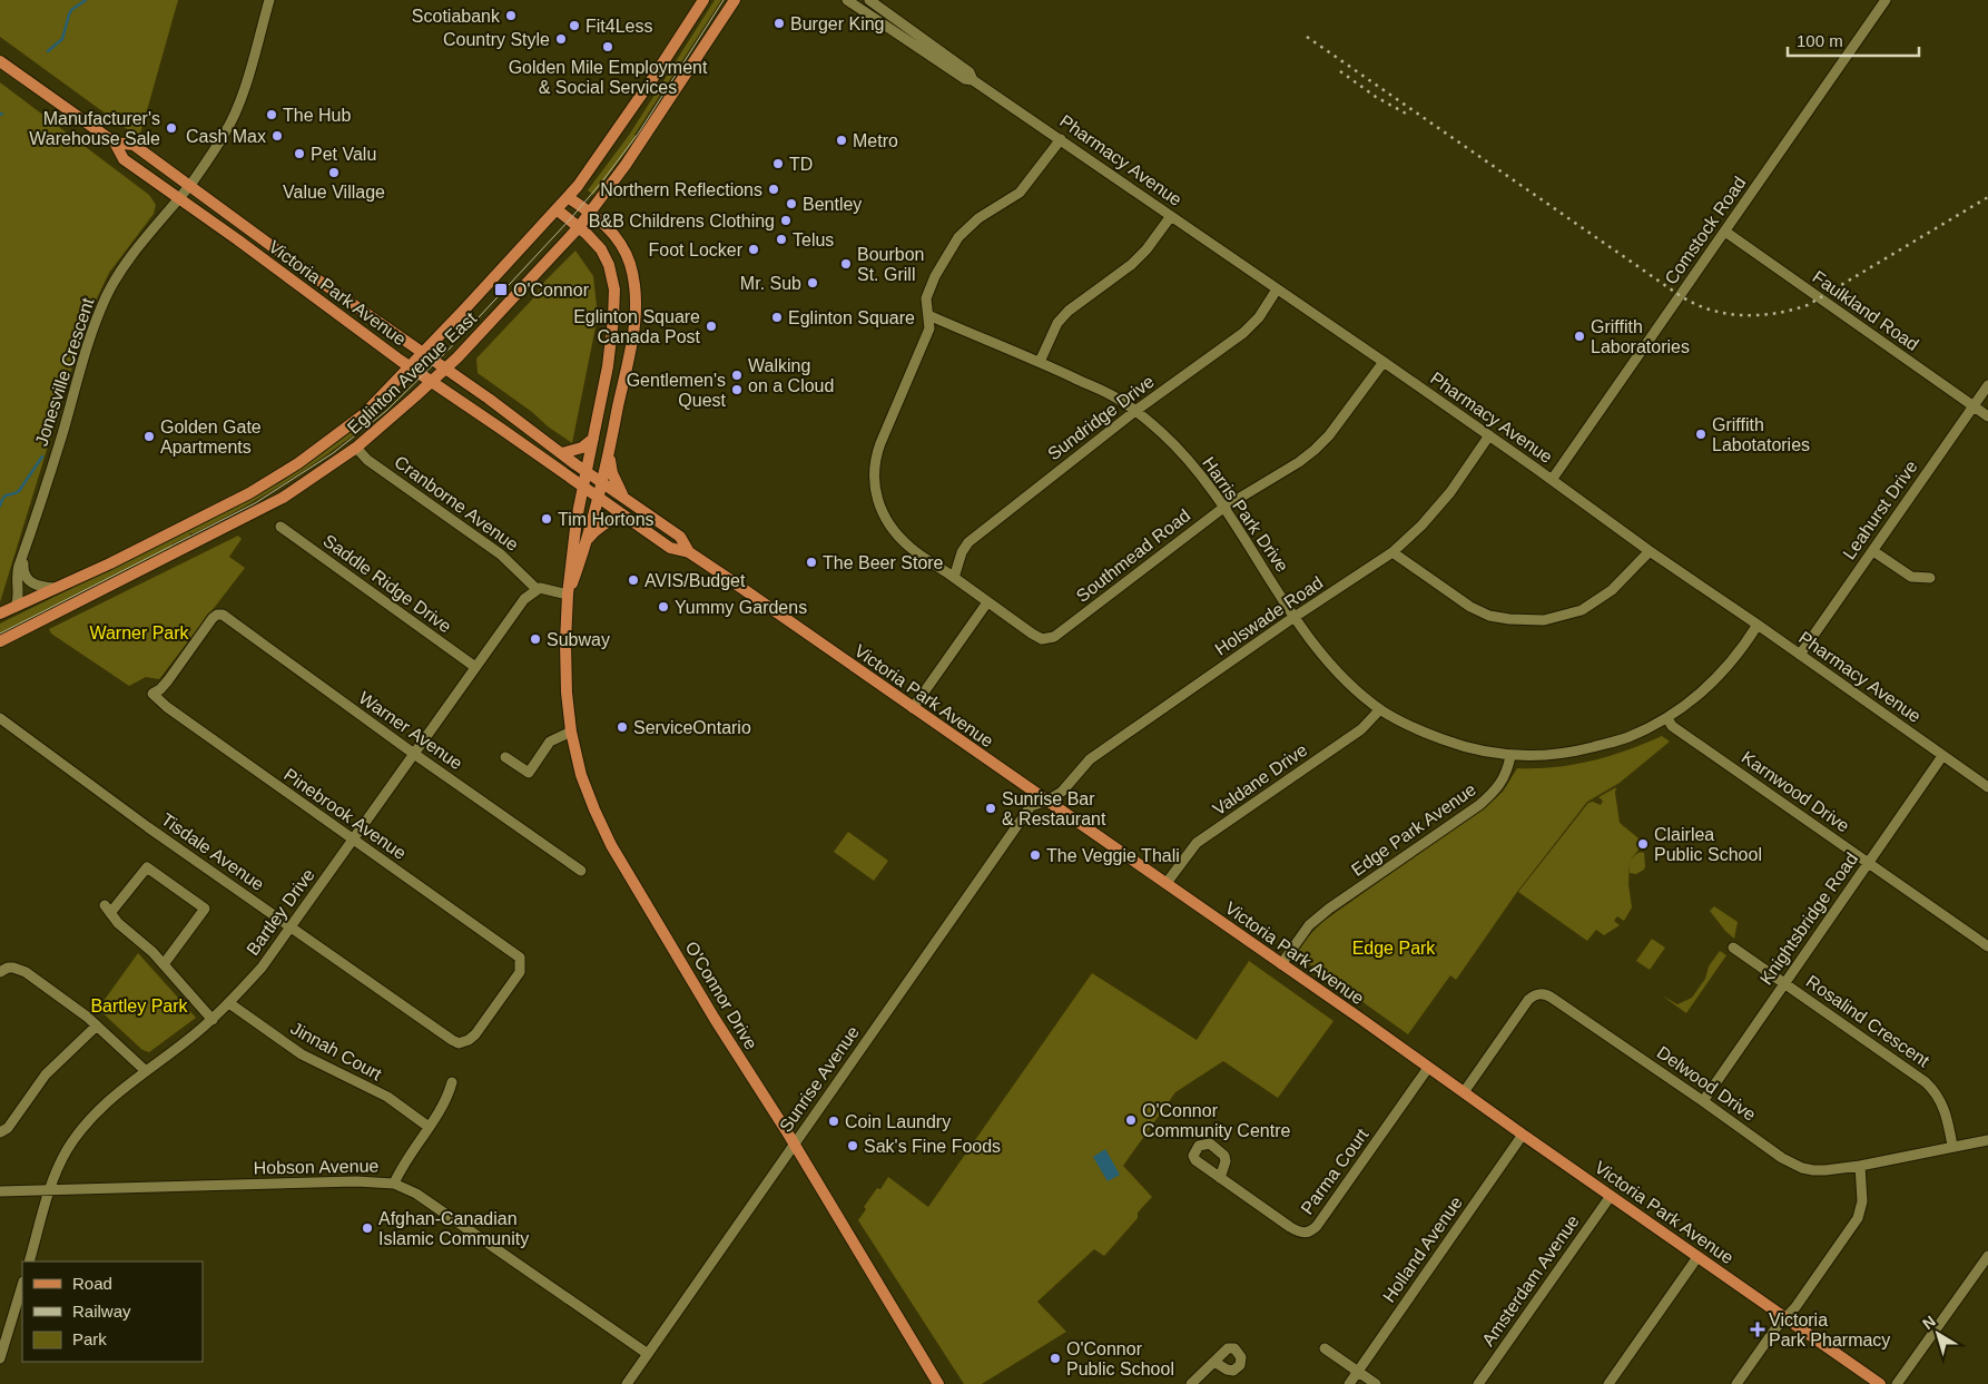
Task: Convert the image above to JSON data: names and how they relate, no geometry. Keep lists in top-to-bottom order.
{
  "streets": {
    "main road": ["Victoria Park Avenue", "Eglinton Avenue East", "O'Connor Drive"],
    "street": [
      "Pharmacy Avenue",
      "Comstock Road",
      "Faulkland Road",
      "Jonesville Crescent",
      "Sundridge Drive",
      "Cranborne Avenue",
      "Leahurst Drive",
      "Harris Park Drive",
      "Southmead Road",
      "Saddle Ridge Drive",
      "Holswade Road",
      "Warner Avenue",
      "Valdane Drive",
      "Karnwood Drive",
      "Pinebrook Avenue",
      "Edge Park Avenue",
      "Tisdale Avenue",
      "Bartley Drive",
      "Knightsbridge Road",
      "Rosalind Crescent",
      "Jinnah Court",
      "Sunrise Avenue",
      "Delwood Drive",
      "Hobson Avenue",
      "Parma Court",
      "Holland Avenue",
      "Amsterdam Avenue"
    ]
  },
  "crossings": [
    ["Pharmacy Avenue", "Comstock Road"],
    ["Pharmacy Avenue", "Sundridge Drive"],
    ["Pharmacy Avenue", "Leahurst Drive"],
    ["Pharmacy Avenue", "Southmead Road"],
    ["Pharmacy Avenue", "Holswade Road"],
    ["Pharmacy Avenue", "Knightsbridge Road"],
    ["Comstock Road", "Faulkland Road"],
    ["Victoria Park Avenue", "Jonesville Crescent"],
    ["Victoria Park Avenue", "Eglinton Avenue East"],
    ["Victoria Park Avenue", "Holswade Road"],
    ["Victoria Park Avenue", "Valdane Drive"],
    ["Victoria Park Avenue", "Edge Park Avenue"],
    ["Victoria Park Avenue", "O'Connor Drive"],
    ["Victoria Park Avenue", "Sunrise Avenue"],
    ["Victoria Park Avenue", "Delwood Drive"],
    ["Victoria Park Avenue", "Parma Court"],
    ["Victoria Park Avenue", "Holland Avenue"],
    ["Victoria Park Avenue", "Amsterdam Avenue"],
    ["Faulkland Road", "Leahurst Drive"],
    ["Jonesville Crescent", "Eglinton Avenue East"],
    ["Eglinton Avenue East", "Cranborne Avenue"],
    ["Sundridge Drive", "Harris Park Drive"],
    ["Sundridge Drive", "Southmead Road"],
    ["Cranborne Avenue", "Bartley Drive"],
    ["Harris Park Drive", "Southmead Road"],
    ["Harris Park Drive", "Holswade Road"],
    ["Harris Park Drive", "Valdane Drive"],
    ["Harris Park Drive", "Edge Park Avenue"],
    ["Saddle Ridge Drive", "Bartley Drive"],
    ["Holswade Road", "Sunrise Avenue"],
    ["Warner Avenue", "Pinebrook Avenue"],
    ["Warner Avenue", "Bartley Drive"],
    ["Karnwood Drive", "Knightsbridge Road"],
    ["Pinebrook Avenue", "Tisdale Avenue"],
    ["Pinebrook Avenue", "Bartley Drive"],
    ["Tisdale Avenue", "Bartley Drive"],
    ["Bartley Drive", "Jinnah Court"],
    ["Bartley Drive", "Hobson Avenue"],
    ["Knightsbridge Road", "Rosalind Crescent"],
    ["Knightsbridge Road", "Delwood Drive"],
    ["O'Connor Drive", "Sunrise Avenue"],
    ["Rosalind Crescent", "Delwood Drive"],
    ["Sunrise Avenue", "Hobson Avenue"]
  ],
  "parks": ["Warner Park", "Edge Park", "Bartley Park"],
  "places": {
    "other": [
      "Scotiabank",
      "Burger King",
      "Fit4Less",
      "Country Style",
      "Golden Mile Employment & Social Services",
      "The Hub",
      "Manufacturer's Warehouse Sale",
      "Cash Max",
      "Metro",
      "Pet Valu",
      "TD",
      "Value Village",
      "Northern Reflections",
      "Bentley",
      "B&B Childrens Clothing",
      "Telus",
      "Foot Locker",
      "Bourbon St. Grill",
      "Mr. Sub",
      "Eglinton Square",
      "Eglinton Square Canada Post",
      "Griffith Laboratories",
      "Walking on a Cloud",
      "Gentlemen's Quest",
      "Griffith Labotatories",
      "Golden Gate Apartments",
      "Tim Hortons",
      "The Beer Store",
      "AVIS/Budget",
      "Yummy Gardens",
      "Subway",
      "ServiceOntario",
      "Sunrise Bar & Restaurant",
      "Clairlea Public School",
      "The Veggie Thali",
      "O'Connor Community Centre",
      "Coin Laundry",
      "Sak's Fine Foods",
      "Afghan-Canadian Islamic Community",
      "O'Connor Public School"
    ],
    "transit": ["O'Connor"],
    "health": ["Victoria Park Pharmacy"]
  },
  "legend": ["Road", "Railway", "Park"],
  "scale_bar": "100 m",
  "north": "top left"
}
